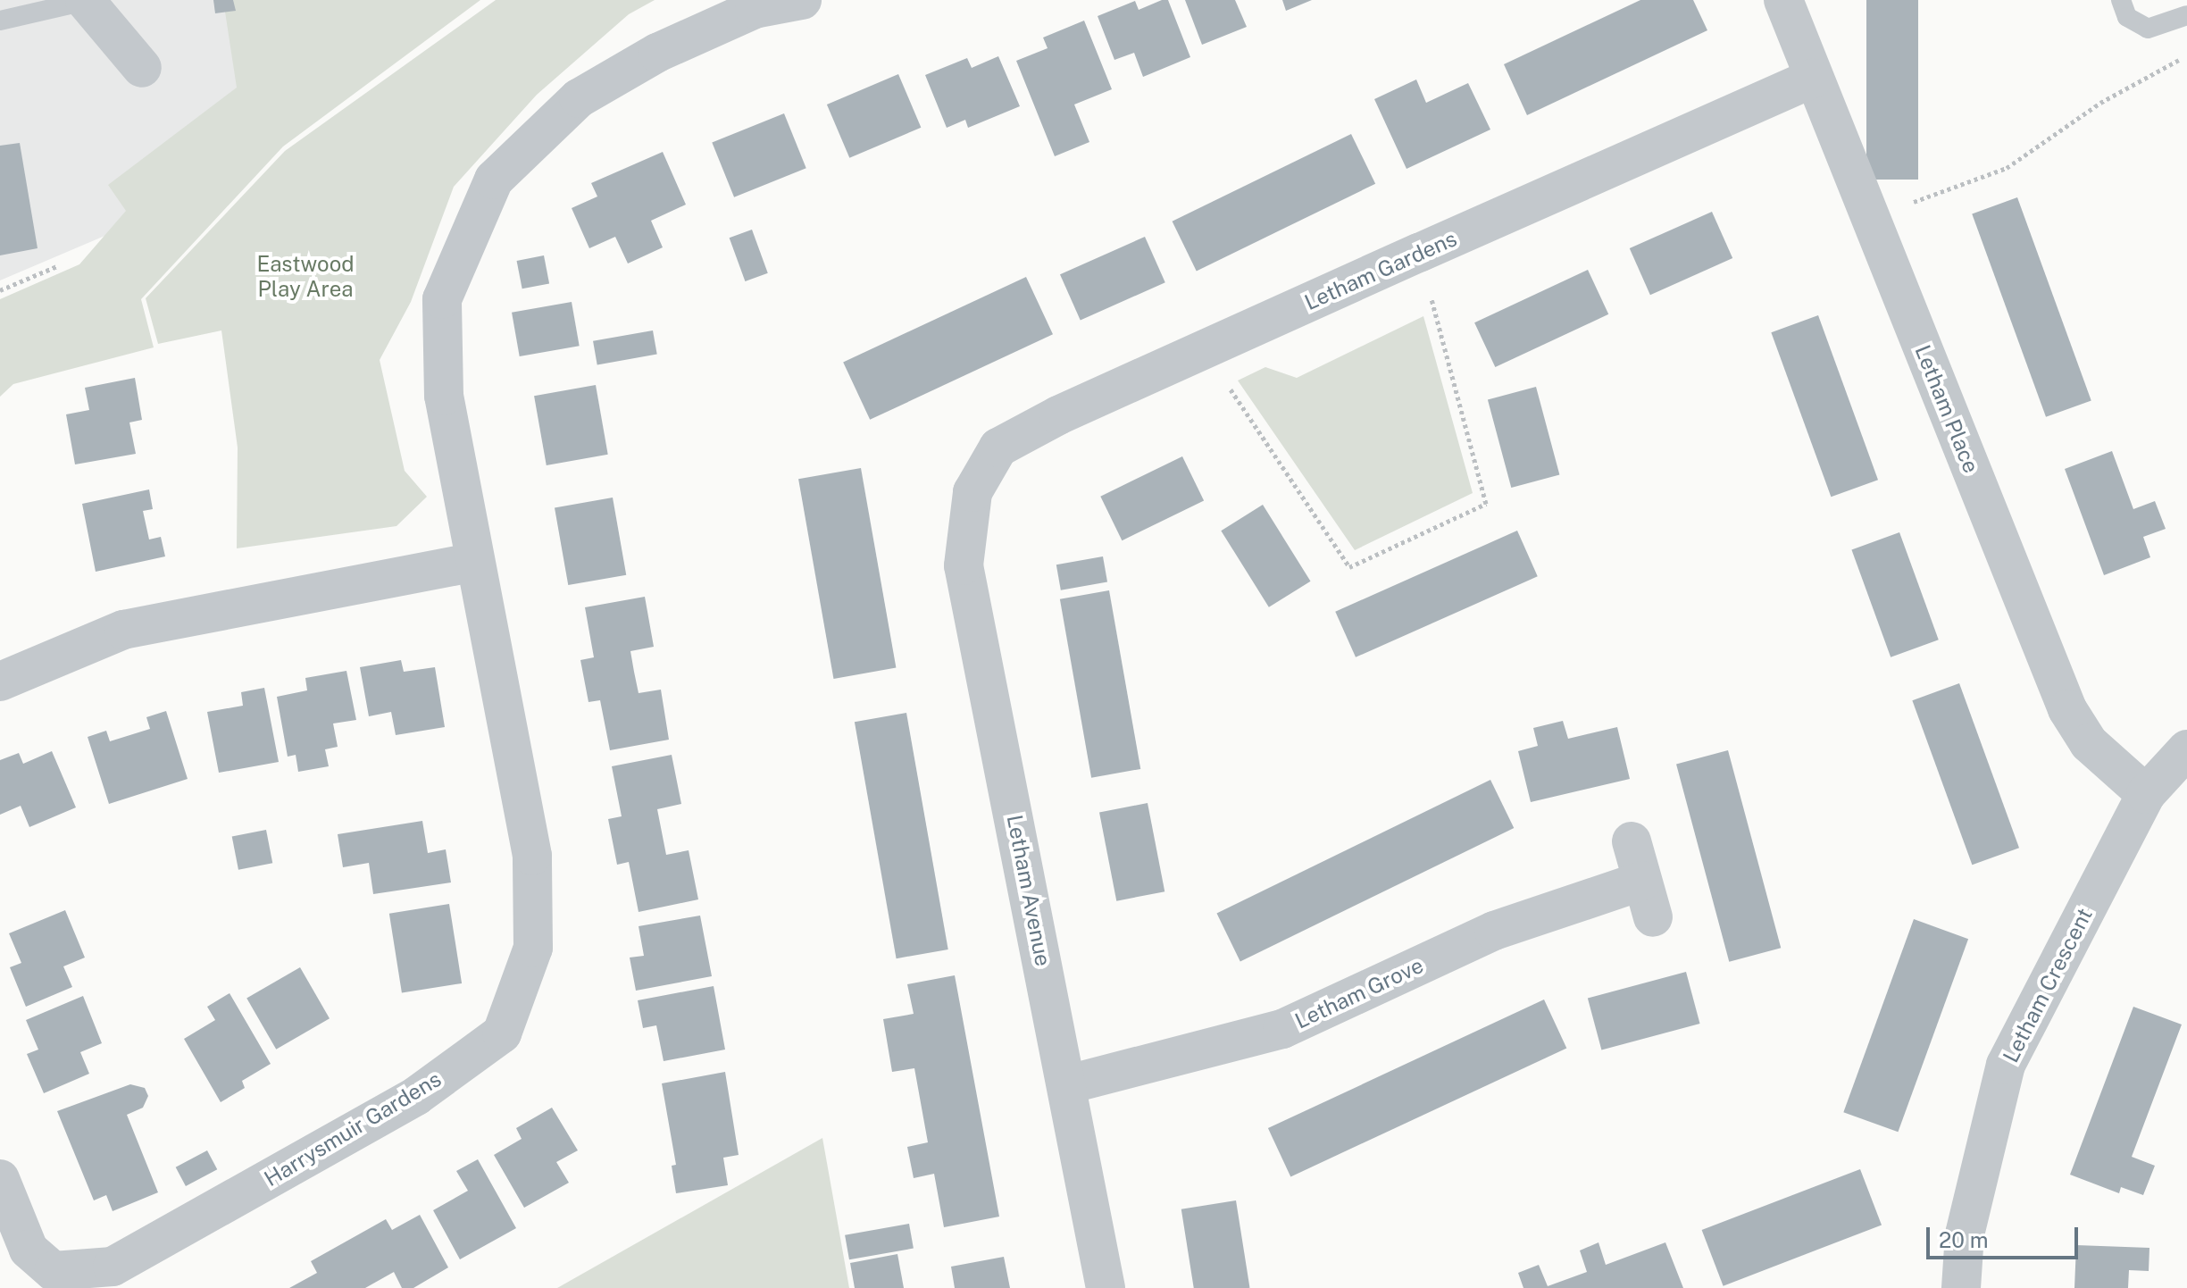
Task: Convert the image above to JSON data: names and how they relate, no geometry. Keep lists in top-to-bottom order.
{
  "streets": {
    "street": [
      "Letham Gardens",
      "Letham Place",
      "Letham Avenue",
      "Letham Crescent",
      "Letham Grove",
      "Harrysmuir Gardens"
    ]
  },
  "crossings": [
    ["Letham Gardens", "Letham Place"],
    ["Letham Gardens", "Letham Avenue"],
    ["Letham Place", "Letham Crescent"],
    ["Letham Avenue", "Letham Grove"]
  ],
  "parks": ["Eastwood Play Area"],
  "scale_bar": "20 m"
}
